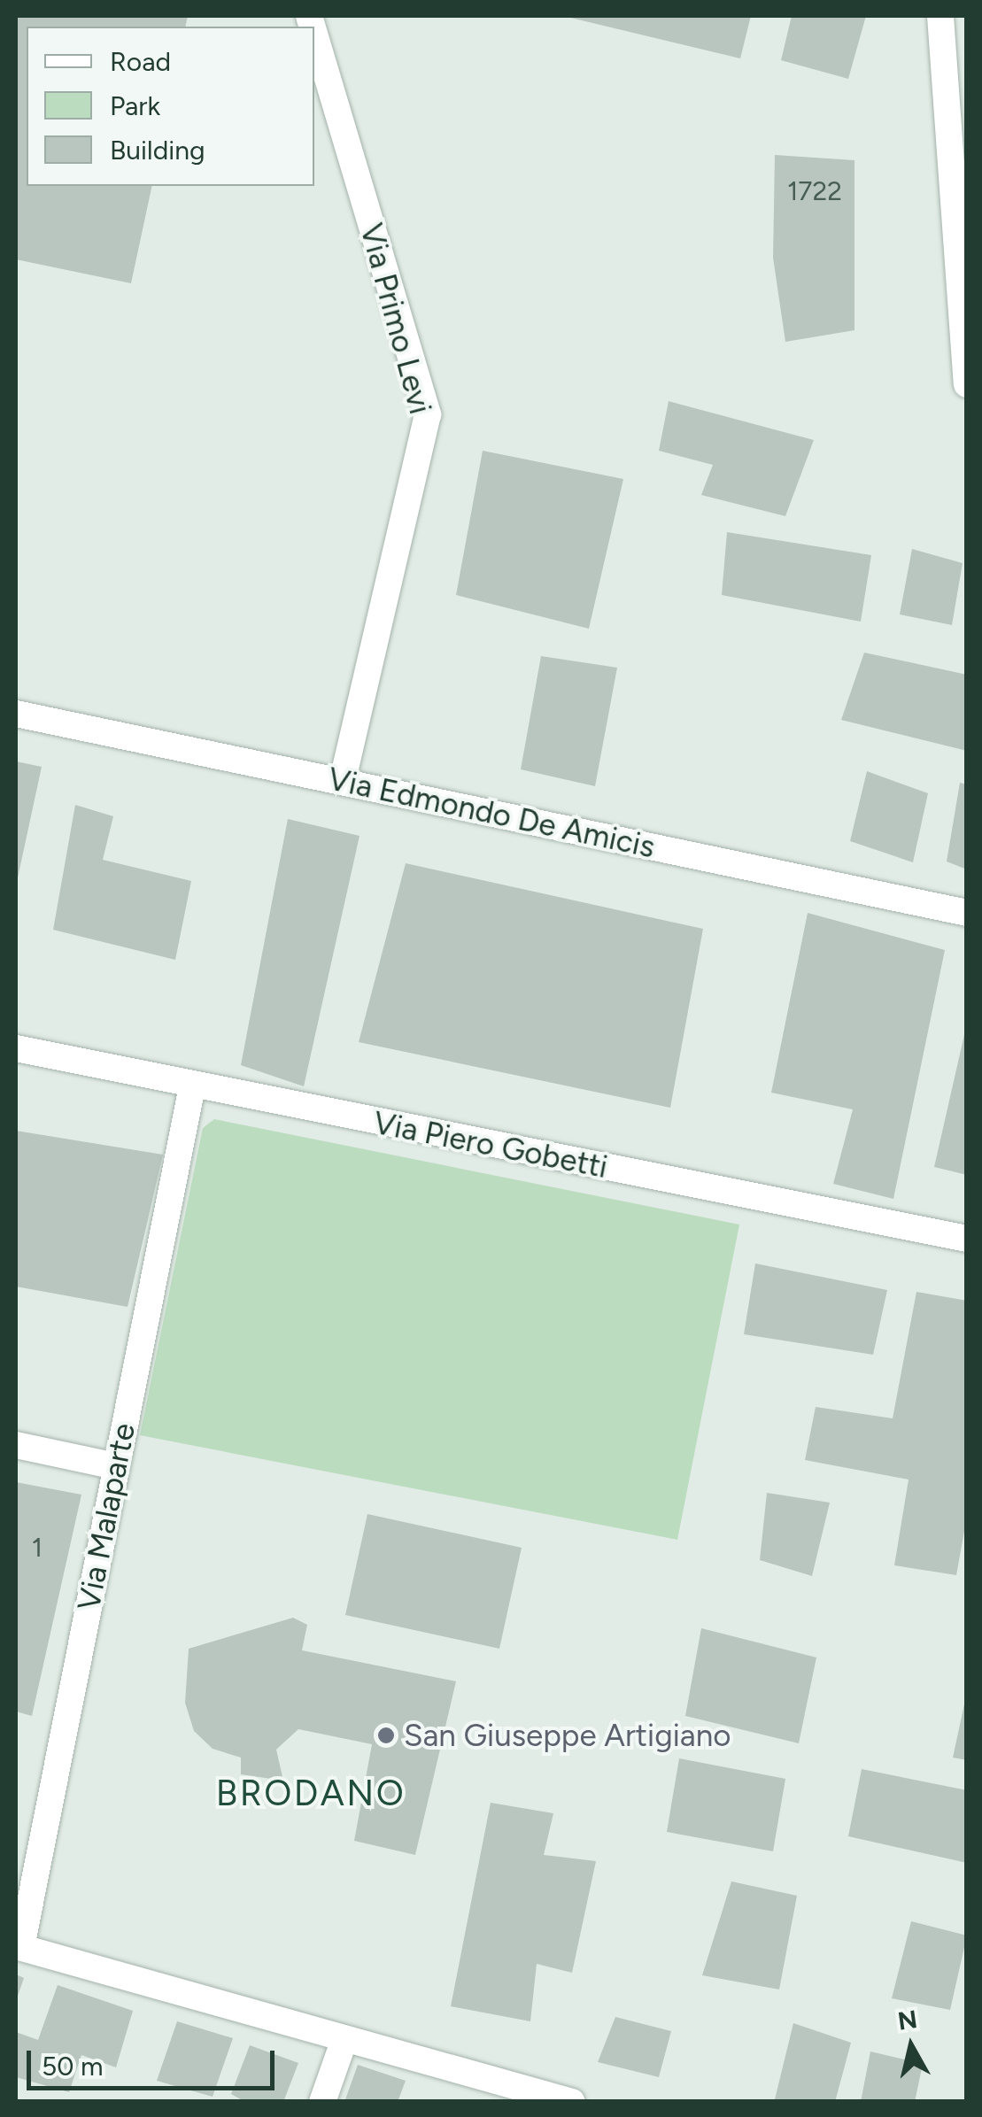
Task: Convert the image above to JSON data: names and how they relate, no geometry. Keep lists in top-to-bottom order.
{
  "streets": {
    "street": [
      "Via Primo Levi",
      "Via Edmondo De Amicis",
      "Via Piero Gobetti",
      "Via Malaparte"
    ]
  },
  "crossings": [
    ["Via Primo Levi", "Via Edmondo De Amicis"],
    ["Via Piero Gobetti", "Via Malaparte"]
  ],
  "districts": ["BRODANO"],
  "places": ["San Giuseppe Artigiano"],
  "house_numbers": ["1722", "1"],
  "legend": ["Road", "Park", "Building"],
  "scale_bar": "50 m",
  "north": "top"
}
